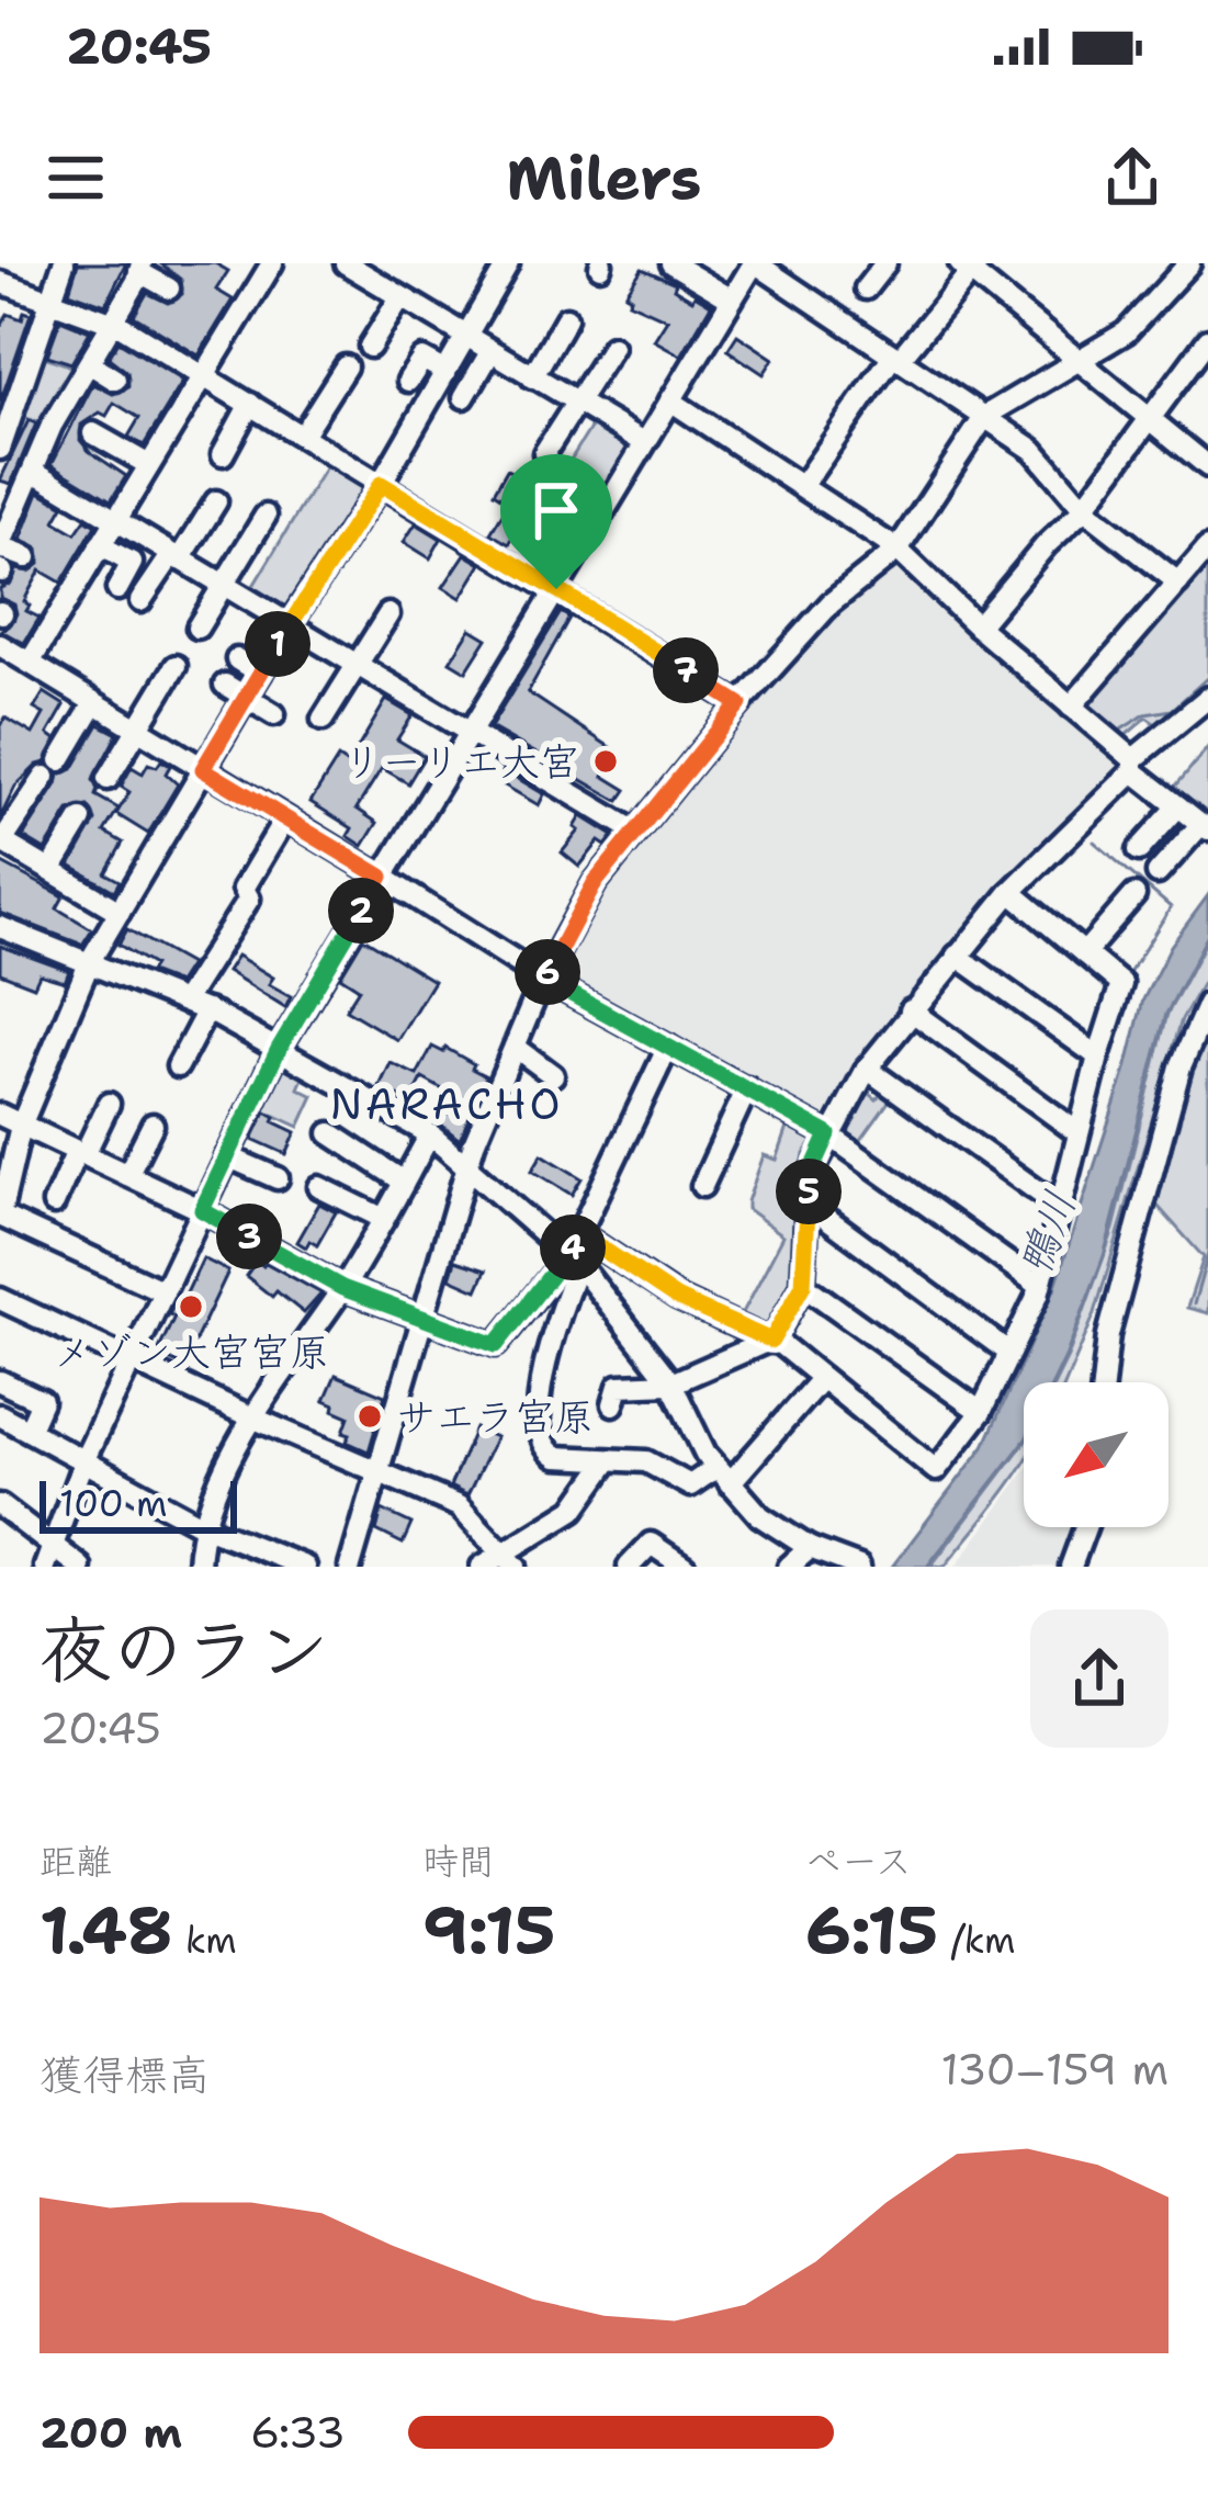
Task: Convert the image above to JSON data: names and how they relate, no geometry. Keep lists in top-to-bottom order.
{
  "districts": ["NARACHO"],
  "water": ["鴨川"],
  "places": ["リーリエ大宮", "メゾン大宮宮原", "サエラ宮原"],
  "scale_bar": "100 m",
  "north": "bottom left",
  "page": {
    "status": "20:45",
    "header": "Milers",
    "pins": [
      "1",
      "7",
      "2",
      "6",
      "5",
      "3",
      "4"
    ],
    "scale": "100 m",
    "heading": ["夜のラン", "20:45"],
    "stats": [
      ["距離", "1.48 km"],
      ["時間", "9:15"],
      ["ペース", "6:15 /km"]
    ],
    "chart": ["獲得標高", "130–159 m"],
    "list": [
      {
        "name": "200 m",
        "note": "6:33"
      }
    ]
  }
}
